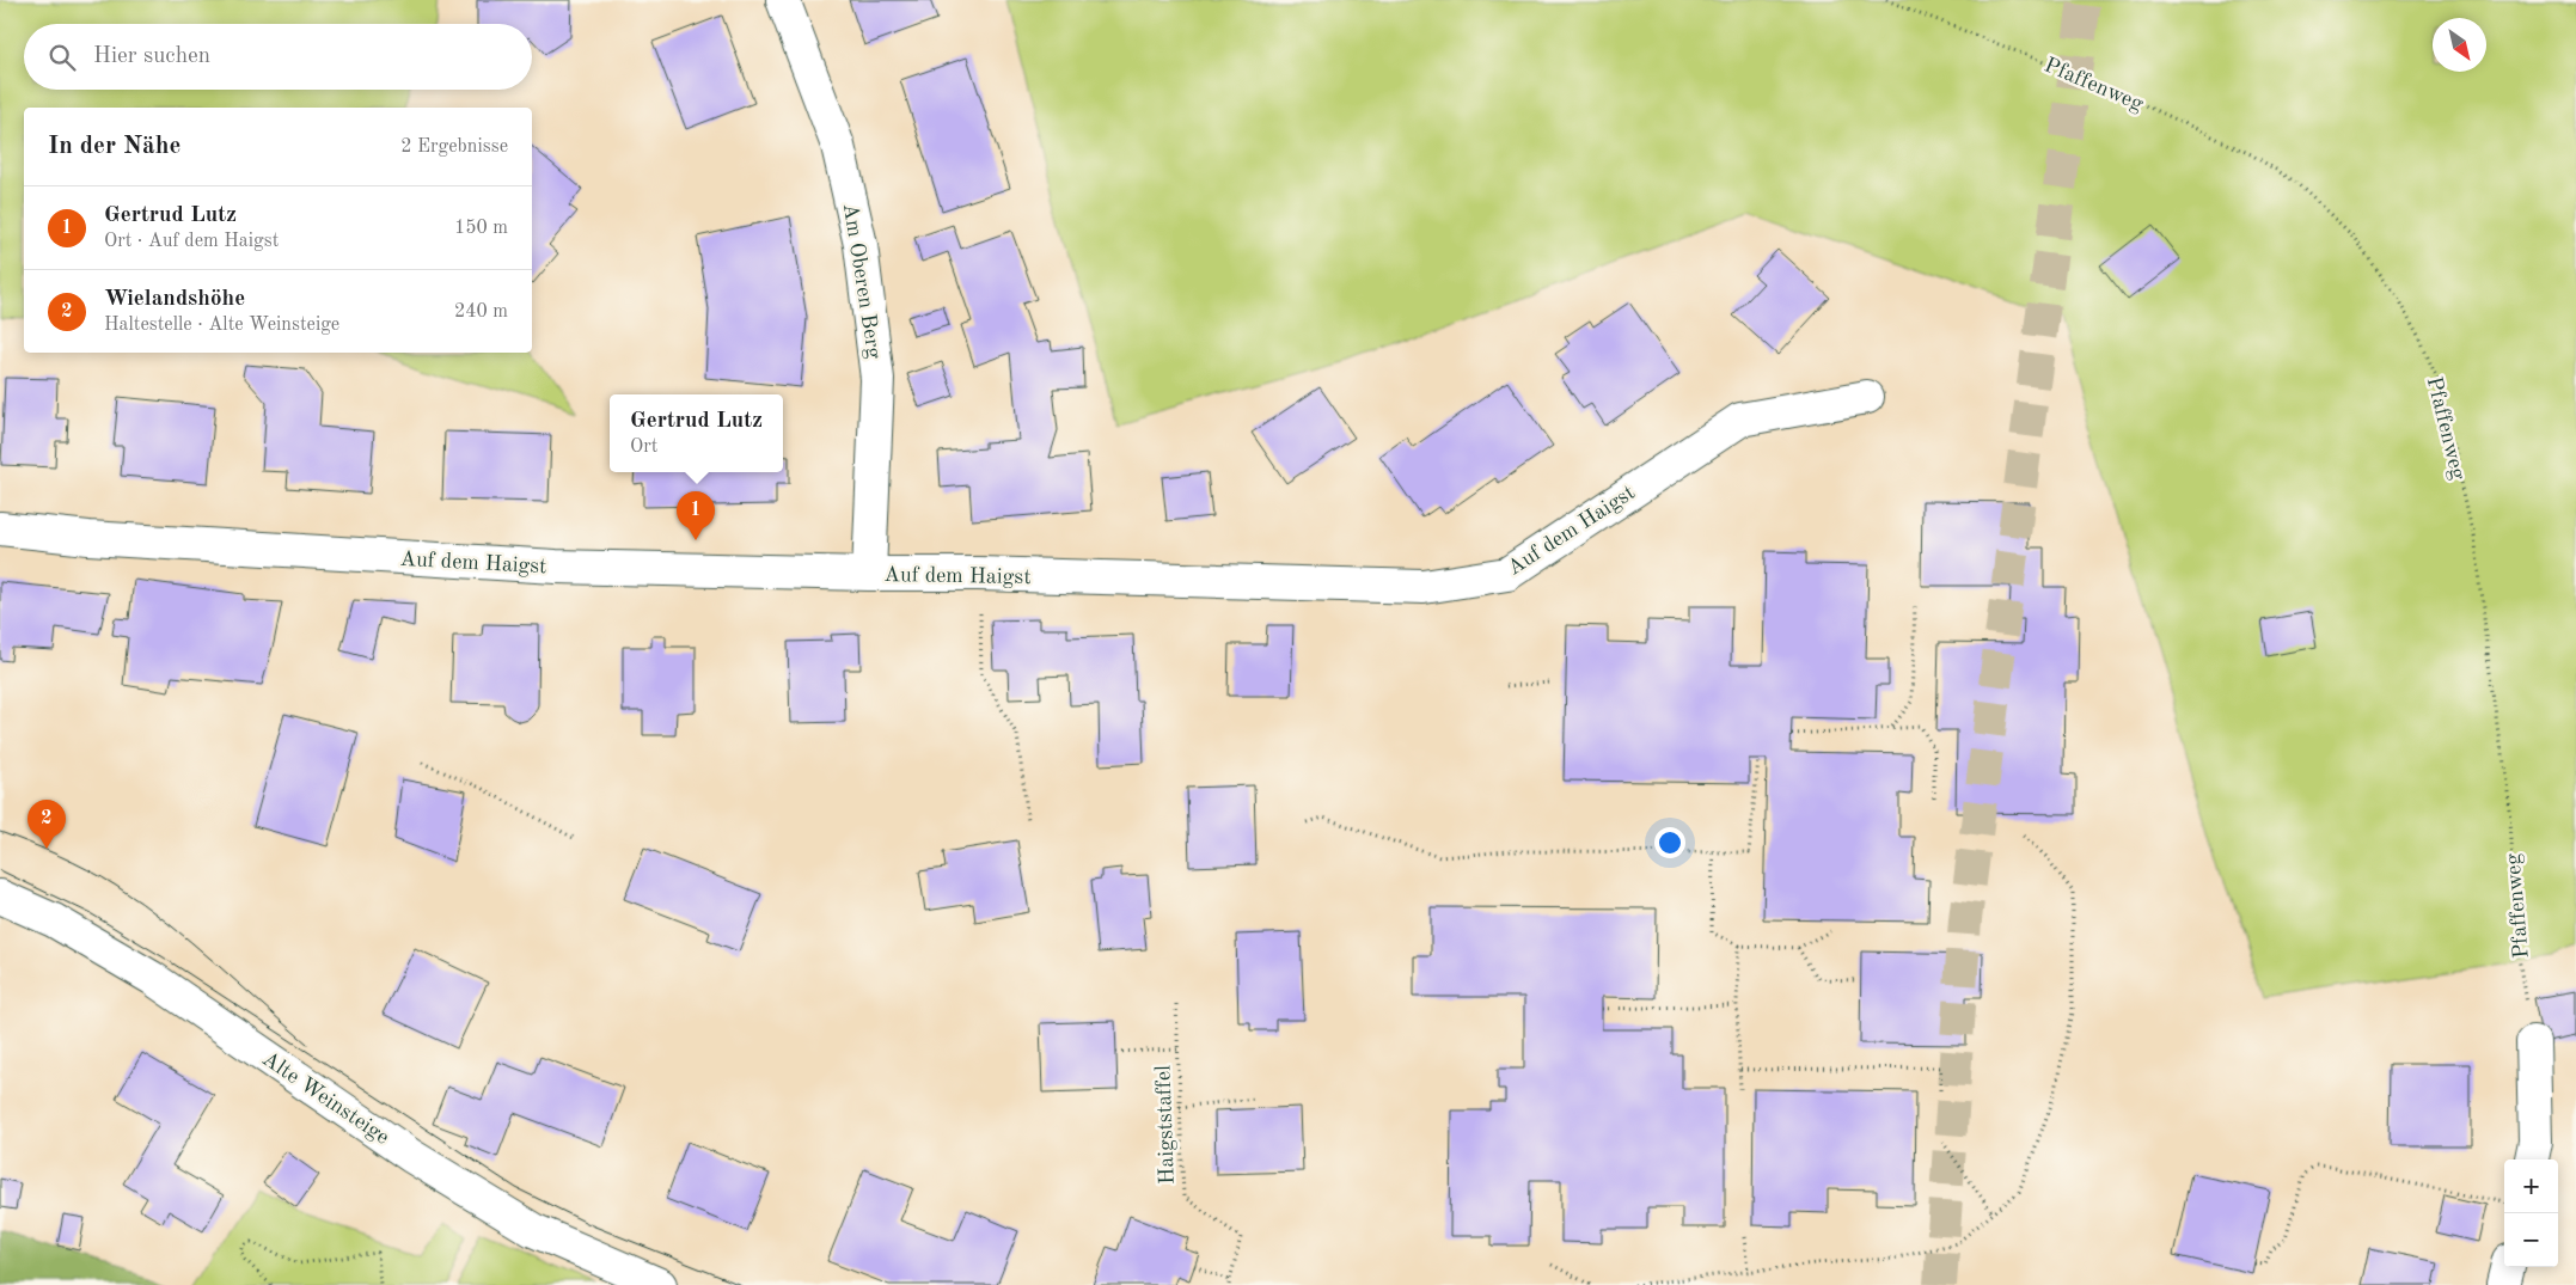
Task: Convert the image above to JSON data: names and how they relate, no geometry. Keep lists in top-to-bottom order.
{
  "streets": {
    "street": ["Am Oberen Berg", "Auf dem Haigst", "Alte Weinsteige"],
    "path": ["Pfaffenweg", "Haigststaffel"]
  },
  "crossings": [
    ["Am Oberen Berg", "Auf dem Haigst"]
  ],
  "north": "bottom right",
  "page": {
    "search": "Hier suchen",
    "heading": ["In der Nähe", "2 Ergebnisse"],
    "list": [
      {
        "mark": "1",
        "name": "Gertrud Lutz",
        "note": "Ort · Auf dem Haigst",
        "value": "150 m"
      },
      {
        "mark": "2",
        "name": "Wielandshöhe",
        "note": "Haltestelle · Alte Weinsteige",
        "value": "240 m"
      }
    ],
    "popup": ["Gertrud Lutz", "Ort"],
    "pins": ["1", "2"],
    "map_buttons": ["+", "−"]
  }
}
